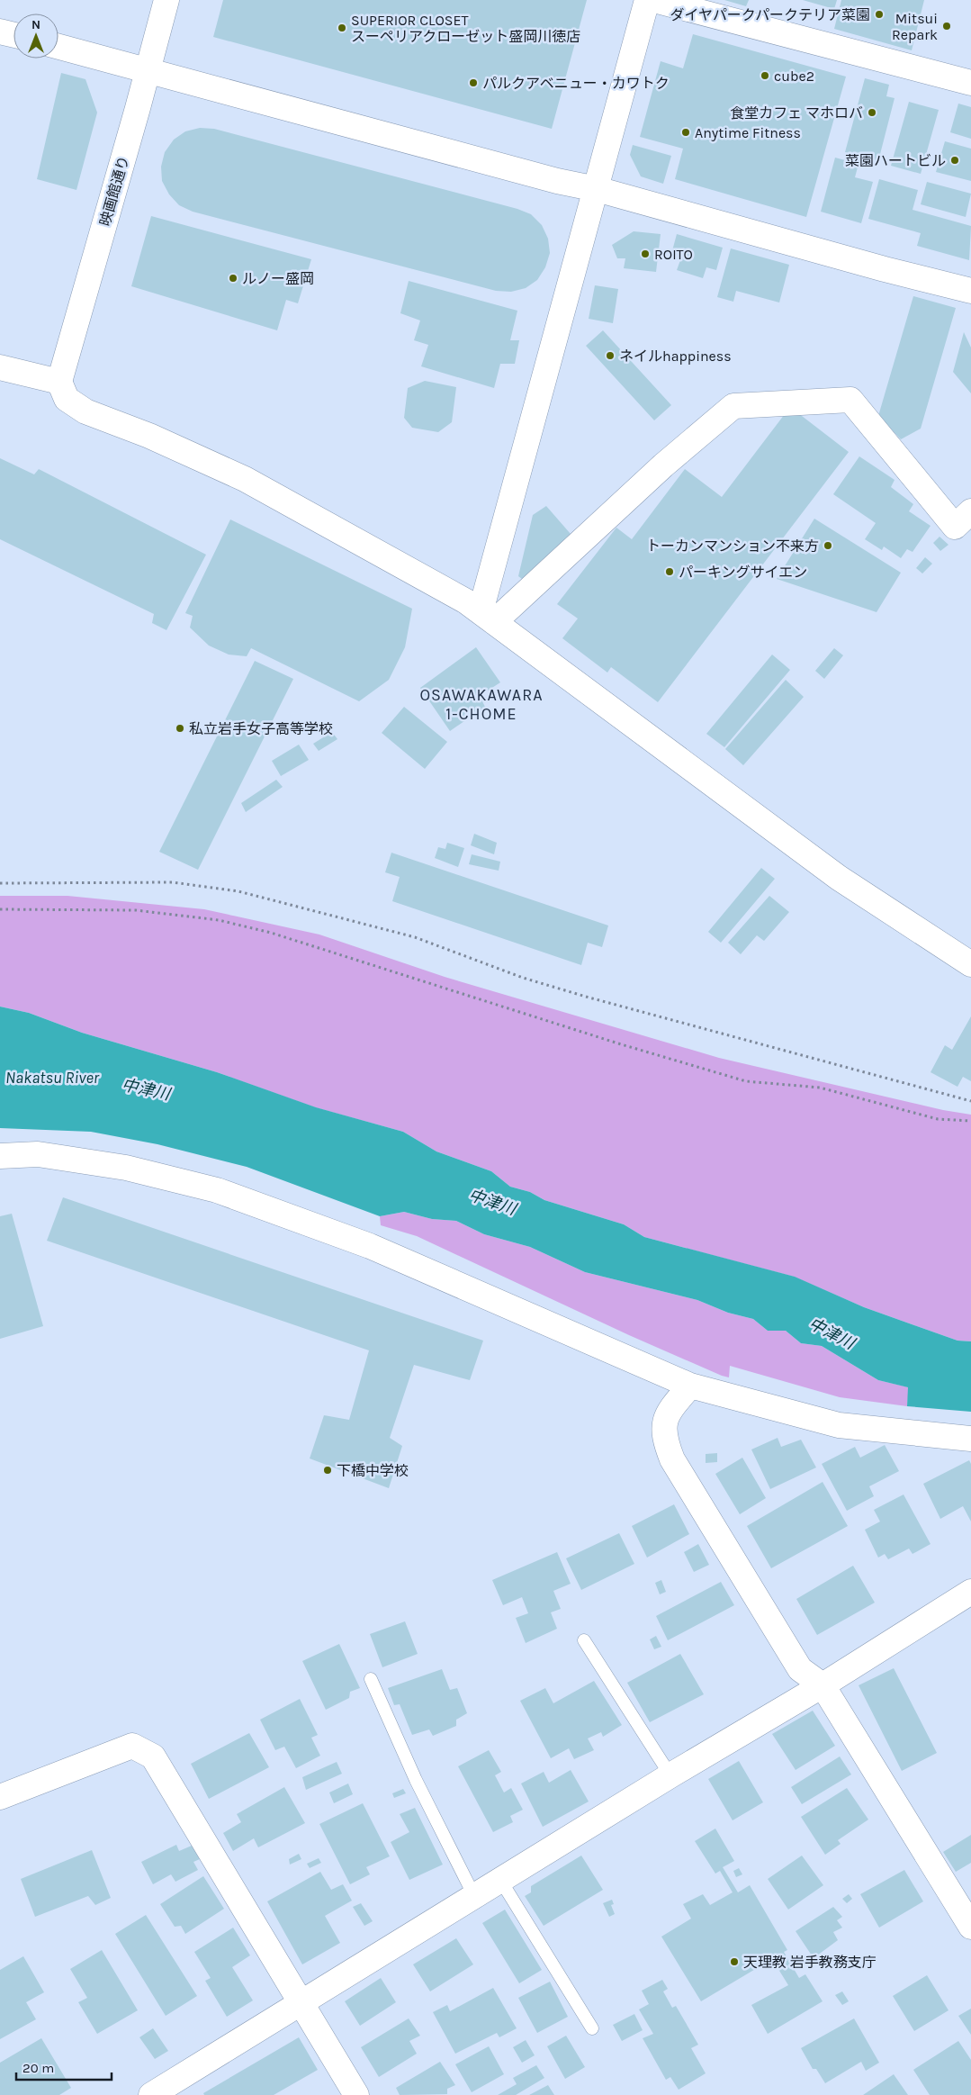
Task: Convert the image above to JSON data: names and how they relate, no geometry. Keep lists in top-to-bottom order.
{
  "streets": {
    "street": ["映画館通り"]
  },
  "districts": ["OSAWAKAWARA 1-CHOME"],
  "water": ["Nakatsu River", "中津川"],
  "places": [
    "ダイヤパークパークテリア菜園",
    "Mitsui Repark",
    "SUPERIOR CLOSET スーペリアクローゼット盛岡川徳店",
    "cube2",
    "パルクアベニュー・カワトク",
    "食堂カフェ マホロバ",
    "Anytime Fitness",
    "菜園ハートビル",
    "ROITO",
    "ルノー盛岡",
    "ネイルhappiness",
    "トーカンマンション不来方",
    "パーキングサイエン",
    "私立岩手女子高等学校",
    "下橋中学校",
    "天理教 岩手教務支庁"
  ],
  "scale_bar": "20 m",
  "north": "top"
}
